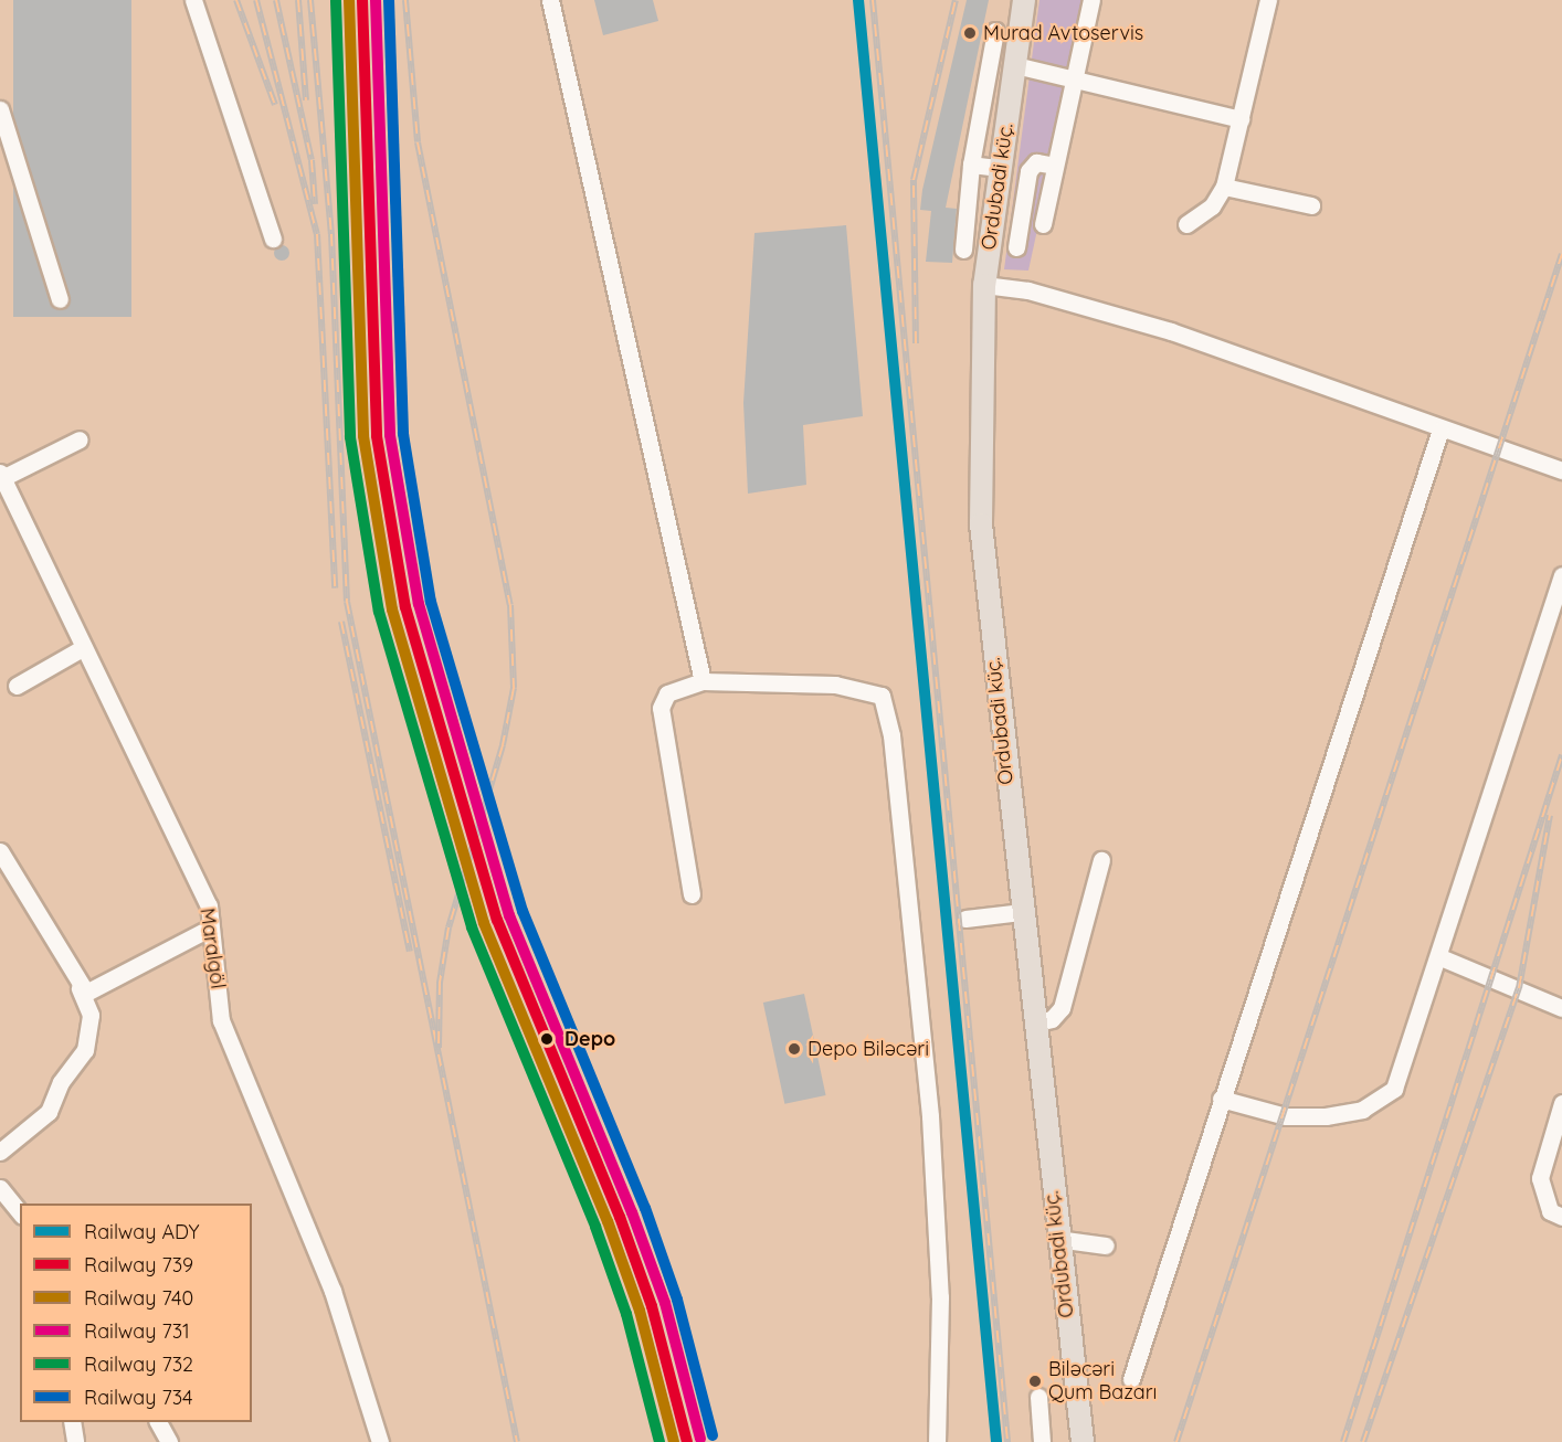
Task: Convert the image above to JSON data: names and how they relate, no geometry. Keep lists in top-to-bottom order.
{
  "streets": {
    "main road": ["Ordubadi küç."],
    "street": ["Maralgöl"]
  },
  "places": [
    "Murad Avtoservis",
    "Depo",
    "Depo Biləcəri",
    "Biləcəri Qum Bazarı"
  ],
  "lines": [
    "rail line ADY",
    "rail line 739",
    "rail line 740",
    "rail line 731",
    "rail line 734",
    "rail line 732"
  ],
  "legend": [
    "Railway ADY",
    "Railway 739",
    "Railway 740",
    "Railway 731",
    "Railway 732",
    "Railway 734"
  ]
}
